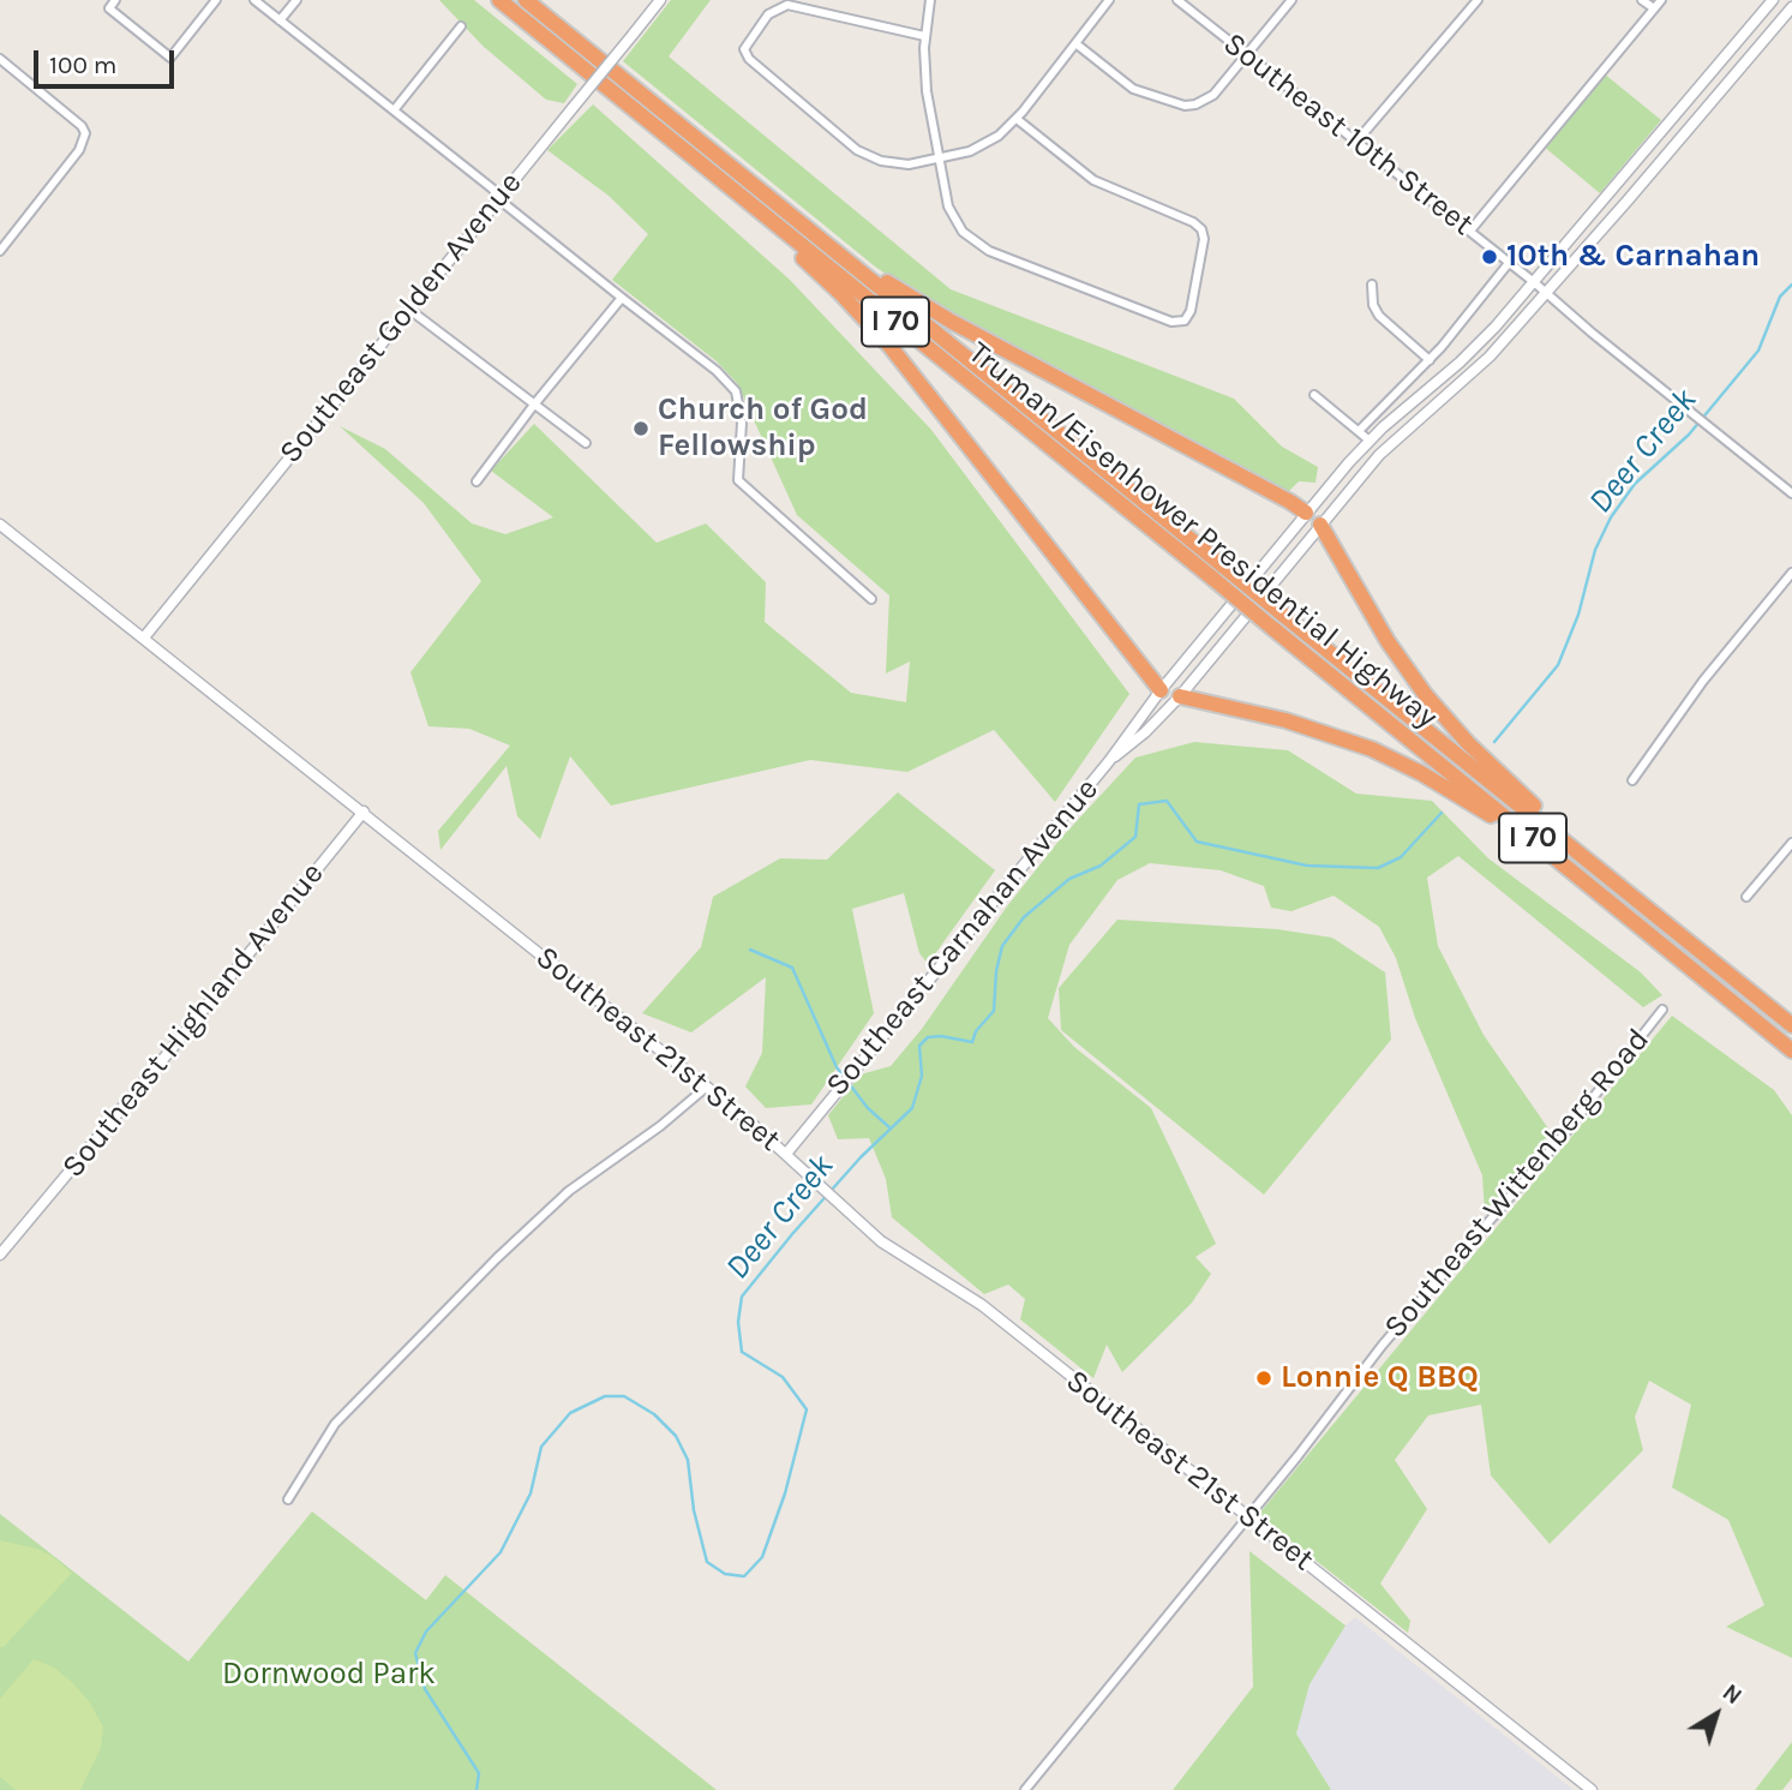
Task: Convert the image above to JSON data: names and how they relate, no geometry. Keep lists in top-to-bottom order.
{
  "streets": {
    "highway": ["I 70", "Truman/Eisenhower Presidential Highway"],
    "street": [
      "Southeast 10th Street",
      "Southeast Golden Avenue",
      "Southeast Carnahan Avenue",
      "Southeast Highland Avenue",
      "Southeast 21st Street",
      "Southeast Wittenberg Road"
    ]
  },
  "crossings": [
    ["Southeast 10th Street", "Southeast Carnahan Avenue"],
    ["Southeast Golden Avenue", "Southeast 21st Street"],
    ["Southeast Carnahan Avenue", "Southeast 21st Street"],
    ["Southeast Highland Avenue", "Southeast 21st Street"],
    ["Southeast 21st Street", "Southeast Wittenberg Road"]
  ],
  "water": ["Deer Creek"],
  "parks": ["Dornwood Park"],
  "places": ["10th & Carnahan", "Church of God Fellowship", "Lonnie Q BBQ"],
  "scale_bar": "100 m",
  "north": "top right"
}
